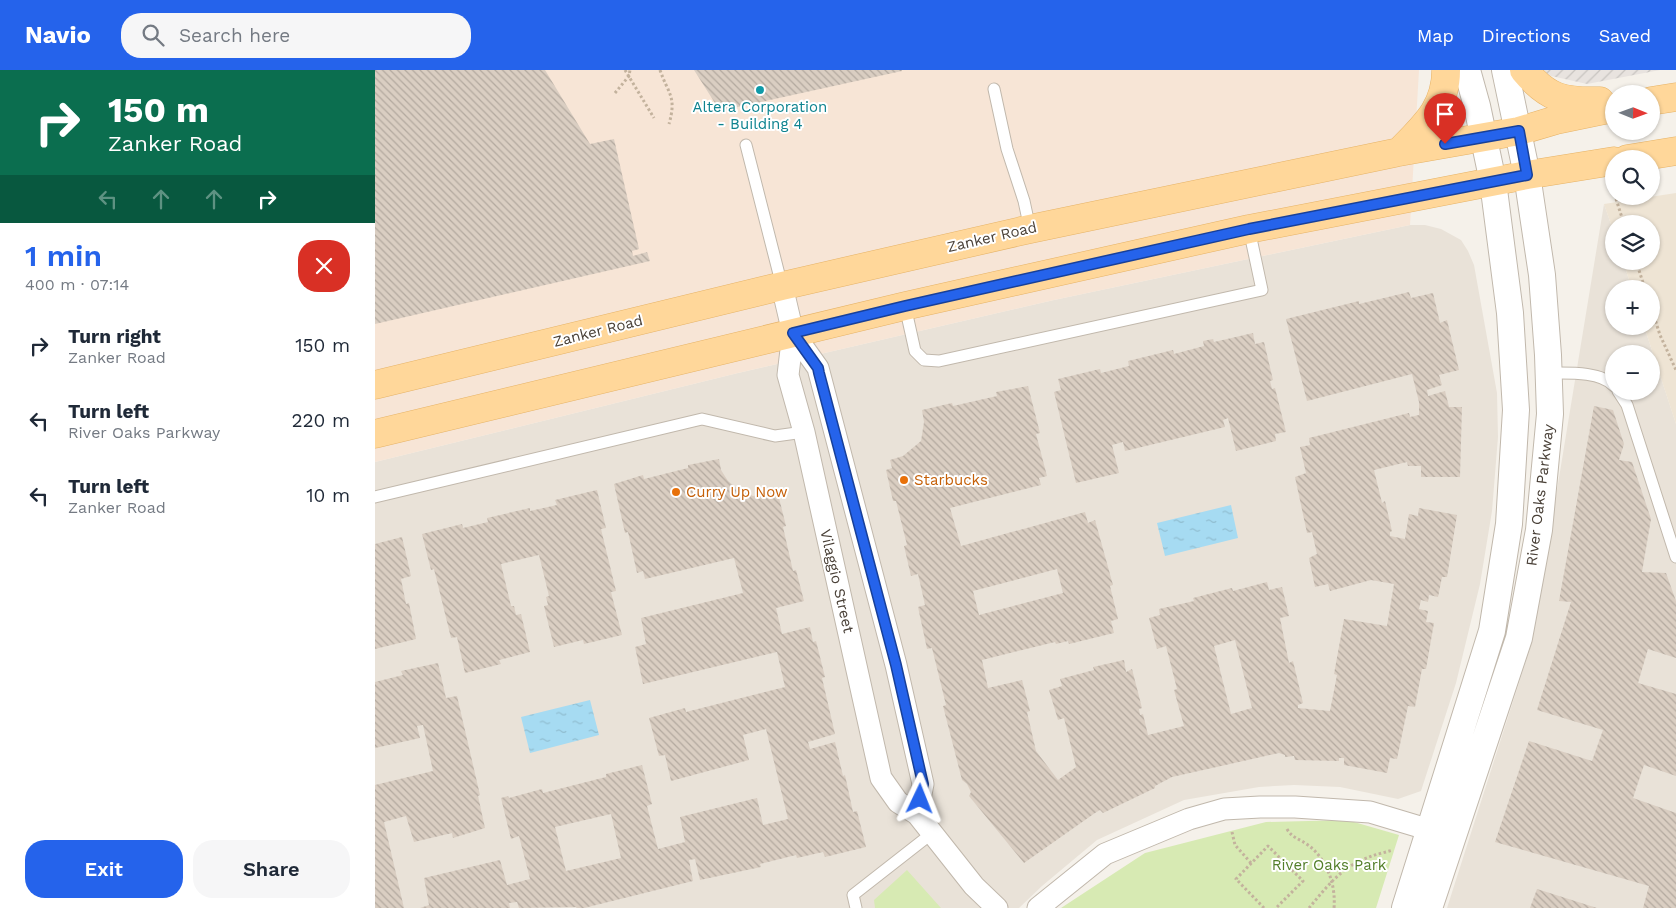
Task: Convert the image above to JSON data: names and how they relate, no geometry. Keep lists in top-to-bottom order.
{
  "streets": {
    "main road": ["Zanker Road"],
    "street": ["River Oaks Parkway", "Vilaggio Street"]
  },
  "crossings": [
    ["Zanker Road", "River Oaks Parkway"],
    ["Zanker Road", "Vilaggio Street"]
  ],
  "parks": ["River Oaks Park"],
  "places": ["Altera Corporation - Building 4", "Starbucks", "Curry Up Now"],
  "north": "right",
  "page": {
    "header": "Navio",
    "search": "Search here",
    "nav": ["Map", "Directions", "Saved"],
    "turn": ["150 m", "Zanker Road"],
    "map_buttons": ["+", "−"],
    "heading": ["1 min", "400 m · 07:14"],
    "list": [
      {
        "name": "Turn right",
        "note": "Zanker Road",
        "value": "150 m"
      },
      {
        "name": "Turn left",
        "note": "River Oaks Parkway",
        "value": "220 m"
      },
      {
        "name": "Turn left",
        "note": "Zanker Road",
        "value": "10 m"
      }
    ],
    "buttons": ["Exit", "Share"]
  }
}
